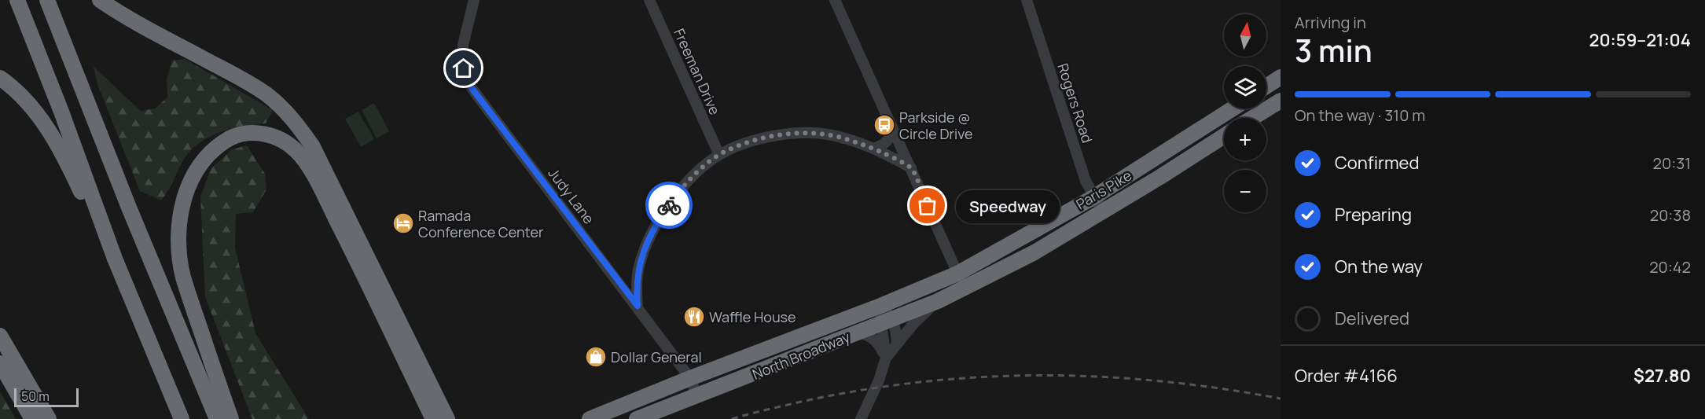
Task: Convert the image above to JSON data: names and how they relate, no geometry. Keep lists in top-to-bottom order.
{
  "streets": {
    "highway": ["Paris Pike", "North Broadway"],
    "street": ["Freeman Drive", "Rogers Road", "Judy Lane"]
  },
  "crossings": [
    ["Rogers Road", "Paris Pike"],
    ["Paris Pike", "North Broadway"],
    ["Judy Lane", "North Broadway"]
  ],
  "places": {
    "bus stop": ["Parkside @ Circle Drive"],
    "other": ["Speedway"],
    "hotel": ["Ramada Conference Center"],
    "restaurant": ["Waffle House"],
    "shop": ["Dollar General"]
  },
  "scale_bar": "50 m",
  "north": "top",
  "page": {
    "heading": ["3 min", "Arriving in", "20:59–21:04"],
    "panel": ["Order #4166", "$27.80"],
    "map_buttons": ["+", "−"],
    "bar": "On the way · 310 m",
    "list": [
      ["Confirmed", "20:31"],
      ["Preparing", "20:38"],
      ["On the way", "20:42"],
      "Delivered"
    ],
    "bubble": "Speedway",
    "scale": "50 m"
  }
}
